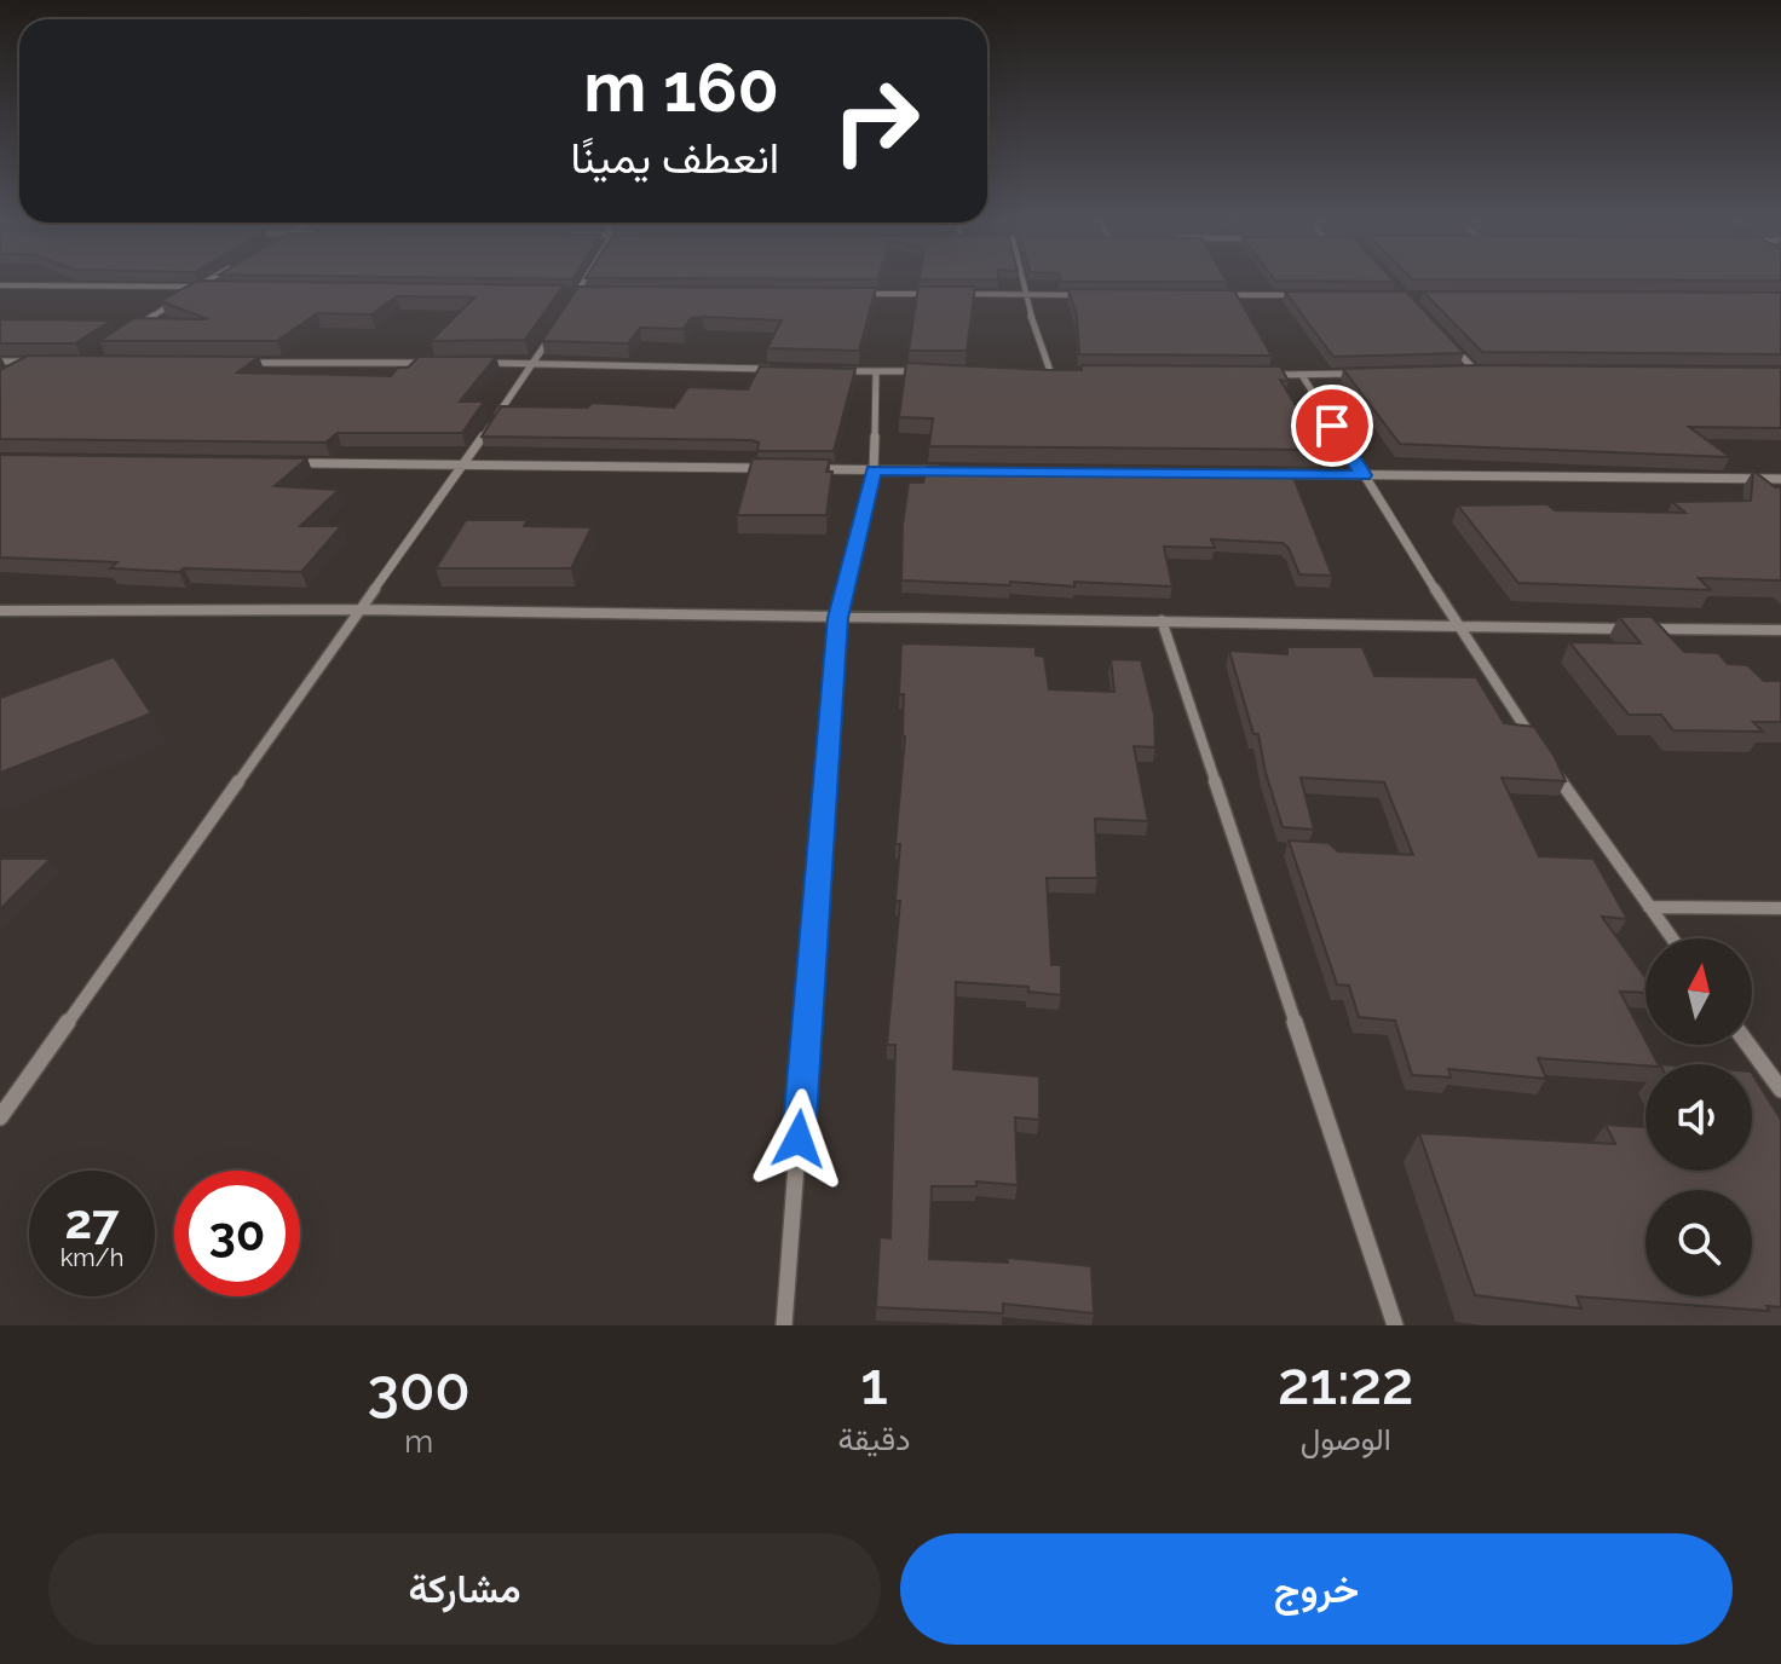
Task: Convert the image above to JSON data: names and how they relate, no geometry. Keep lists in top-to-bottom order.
{
  "north": "top",
  "page": {
    "turn": ["160 m", "انعطف يمينًا"],
    "speed": "27 km/h",
    "limit": "30",
    "eta": [
      "21:22",
      "الوصول",
      "1",
      "دقيقة",
      "300",
      "m"
    ],
    "buttons": ["خروج", "مشاركة"]
  }
}
